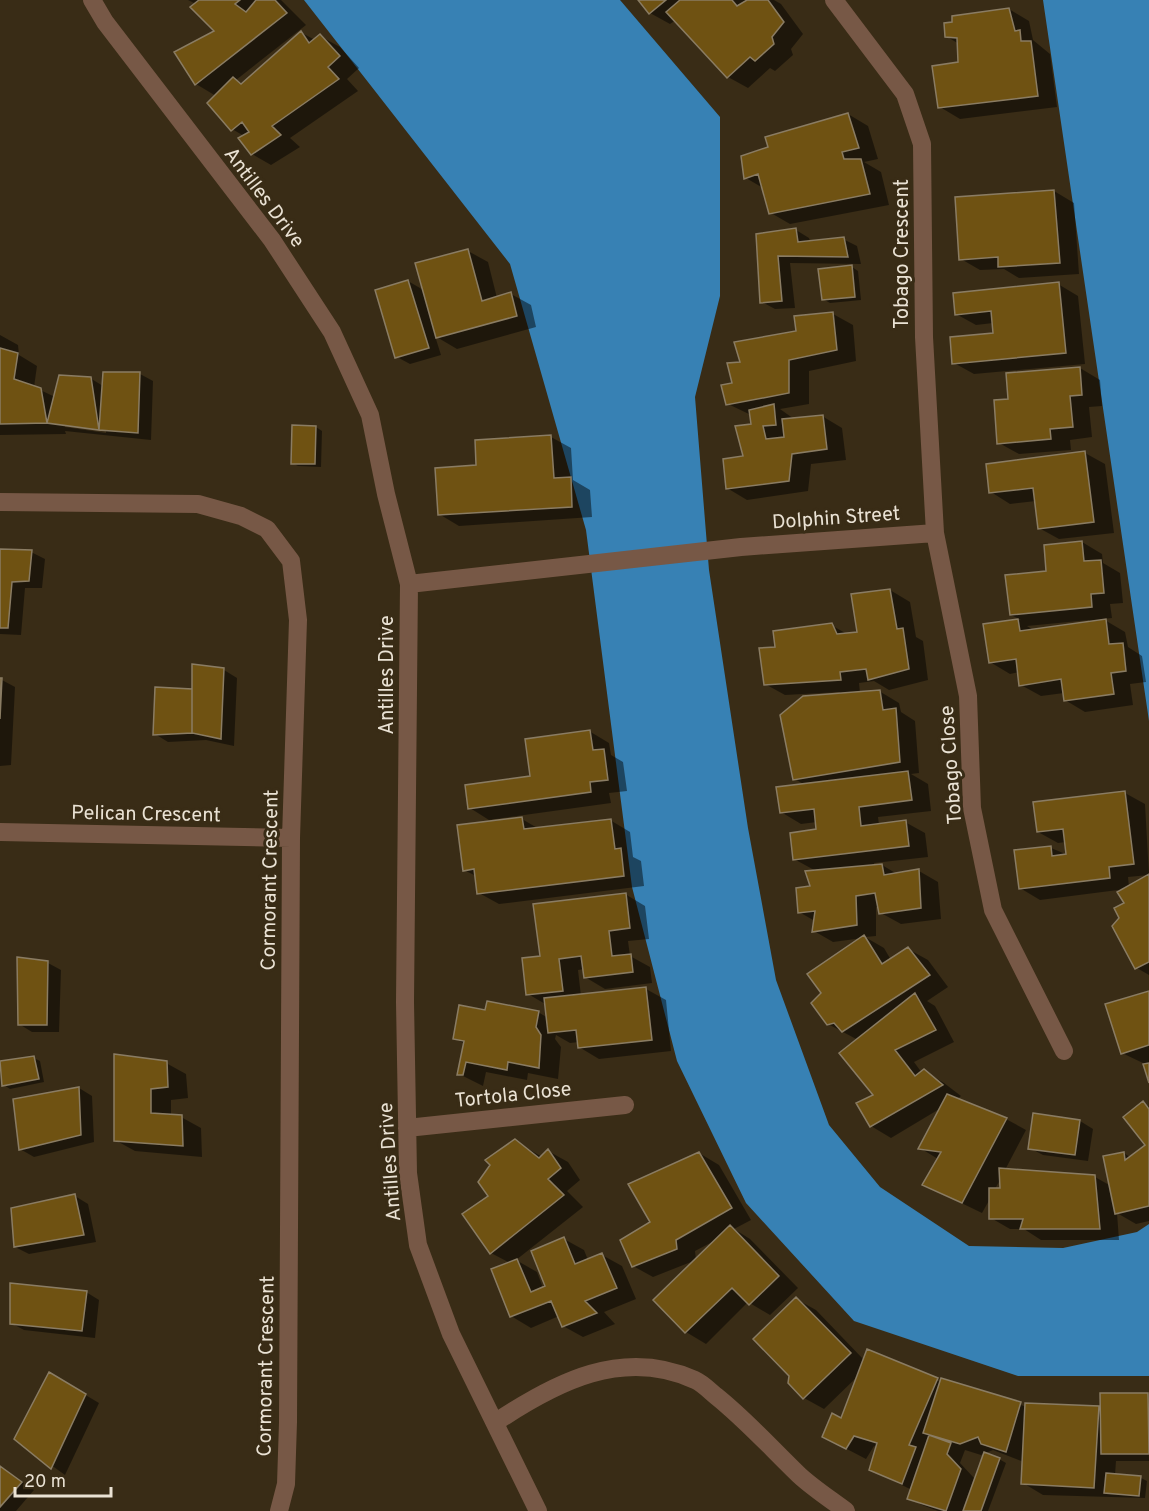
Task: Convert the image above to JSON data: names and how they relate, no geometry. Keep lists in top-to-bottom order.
{
  "streets": {
    "street": [
      "Antilles Drive",
      "Tobago Crescent",
      "Dolphin Street",
      "Tobago Close",
      "Pelican Crescent",
      "Cormorant Crescent",
      "Tortola Close"
    ]
  },
  "crossings": [
    ["Antilles Drive", "Dolphin Street"],
    ["Antilles Drive", "Tortola Close"],
    ["Tobago Crescent", "Dolphin Street"],
    ["Tobago Crescent", "Tobago Close"],
    ["Dolphin Street", "Tobago Close"],
    ["Pelican Crescent", "Cormorant Crescent"]
  ],
  "scale_bar": "20 m"
}
